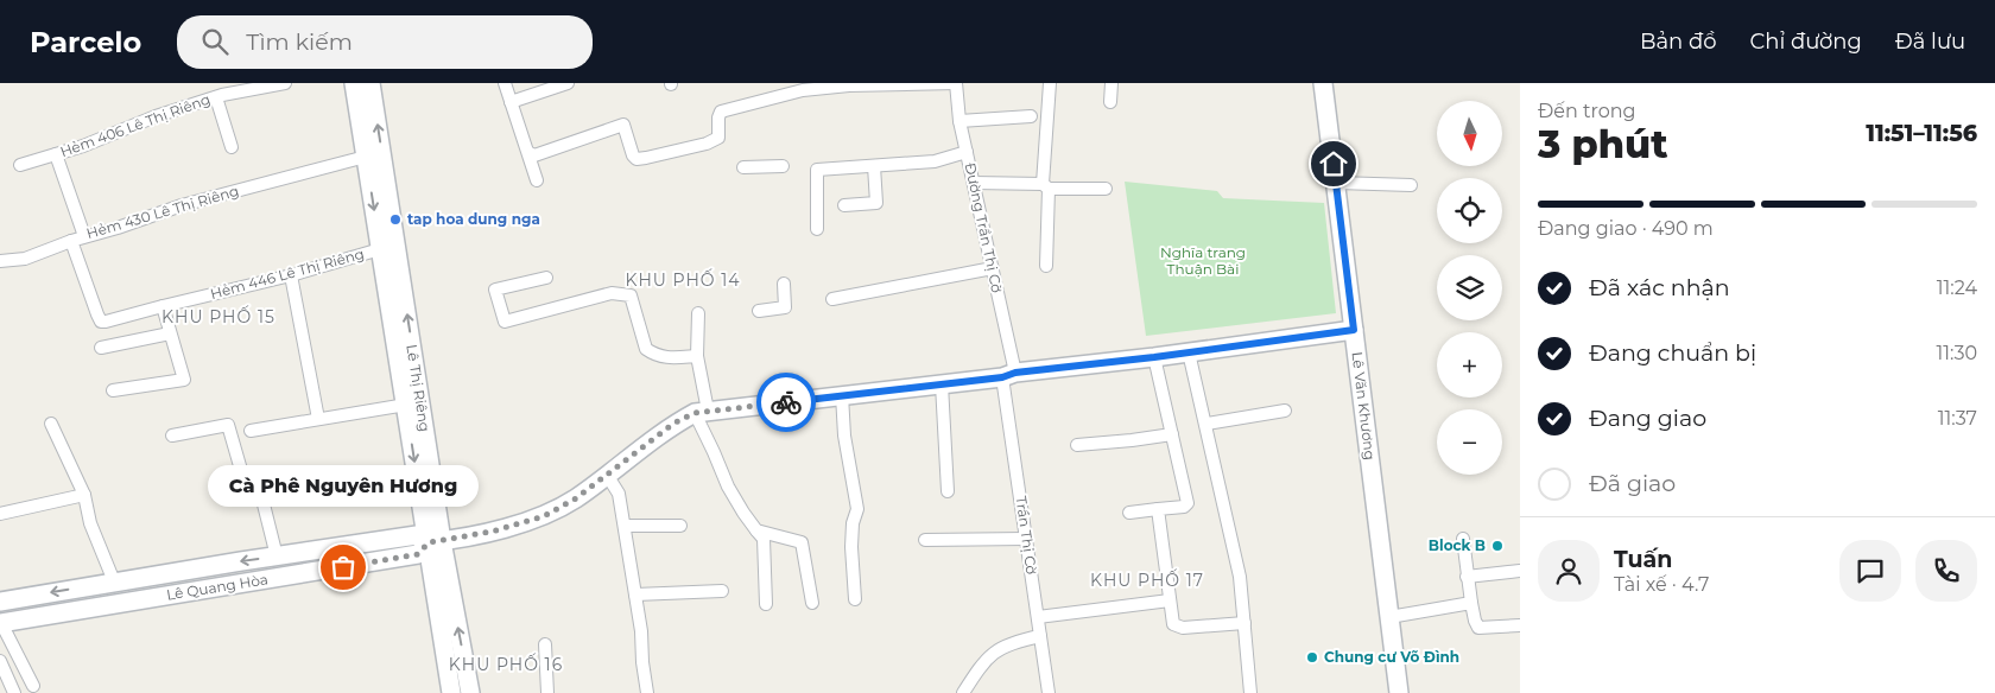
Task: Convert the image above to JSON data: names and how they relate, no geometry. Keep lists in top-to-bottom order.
{
  "streets": {
    "street": [
      "Hẻm 406 Lê Thị Riêng",
      "Hẻm 430 Lê Thị Riêng",
      "Đường Trần Thị Cờ",
      "Hẻm 446 Lê Thị Riêng",
      "Lê Thị Riêng",
      "Lê Văn Khương",
      "Trần Thị Cờ",
      "Lê Quang Hòa"
    ]
  },
  "crossings": [
    ["Hẻm 430 Lê Thị Riêng", "Hẻm 446 Lê Thị Riêng"],
    ["Hẻm 430 Lê Thị Riêng", "Lê Thị Riêng"],
    ["Đường Trần Thị Cờ", "Trần Thị Cờ"],
    ["Đường Trần Thị Cờ", "Lê Quang Hòa"],
    ["Hẻm 446 Lê Thị Riêng", "Lê Thị Riêng"],
    ["Lê Thị Riêng", "Lê Quang Hòa"],
    ["Lê Văn Khương", "Lê Quang Hòa"],
    ["Trần Thị Cờ", "Lê Quang Hòa"]
  ],
  "districts": [
    "KHU PHỐ 14",
    "KHU PHỐ 15",
    "KHU PHỐ 17",
    "KHU PHỐ 16"
  ],
  "parks": ["Nghĩa trang Thuận Bài"],
  "places": [
    "tap hoa dung nga",
    "Block B",
    "Cà Phê Nguyên Hương",
    "Chung cư Võ Đình"
  ],
  "north": "bottom",
  "page": {
    "header": "Parcelo",
    "search": "Tìm kiếm",
    "nav": ["Bản đồ", "Chỉ đường", "Đã lưu"],
    "heading": ["3 phút", "Đến trong", "11:51–11:56"],
    "panel": ["Tuấn", "Tài xế · 4.7"],
    "map_buttons": ["+", "−"],
    "bar": "Đang giao · 490 m",
    "list": [
      ["Đã xác nhận", "11:24"],
      ["Đang chuẩn bị", "11:30"],
      ["Đang giao", "11:37"],
      "Đã giao"
    ],
    "bubble": "Cà Phê Nguyên Hương"
  }
}
